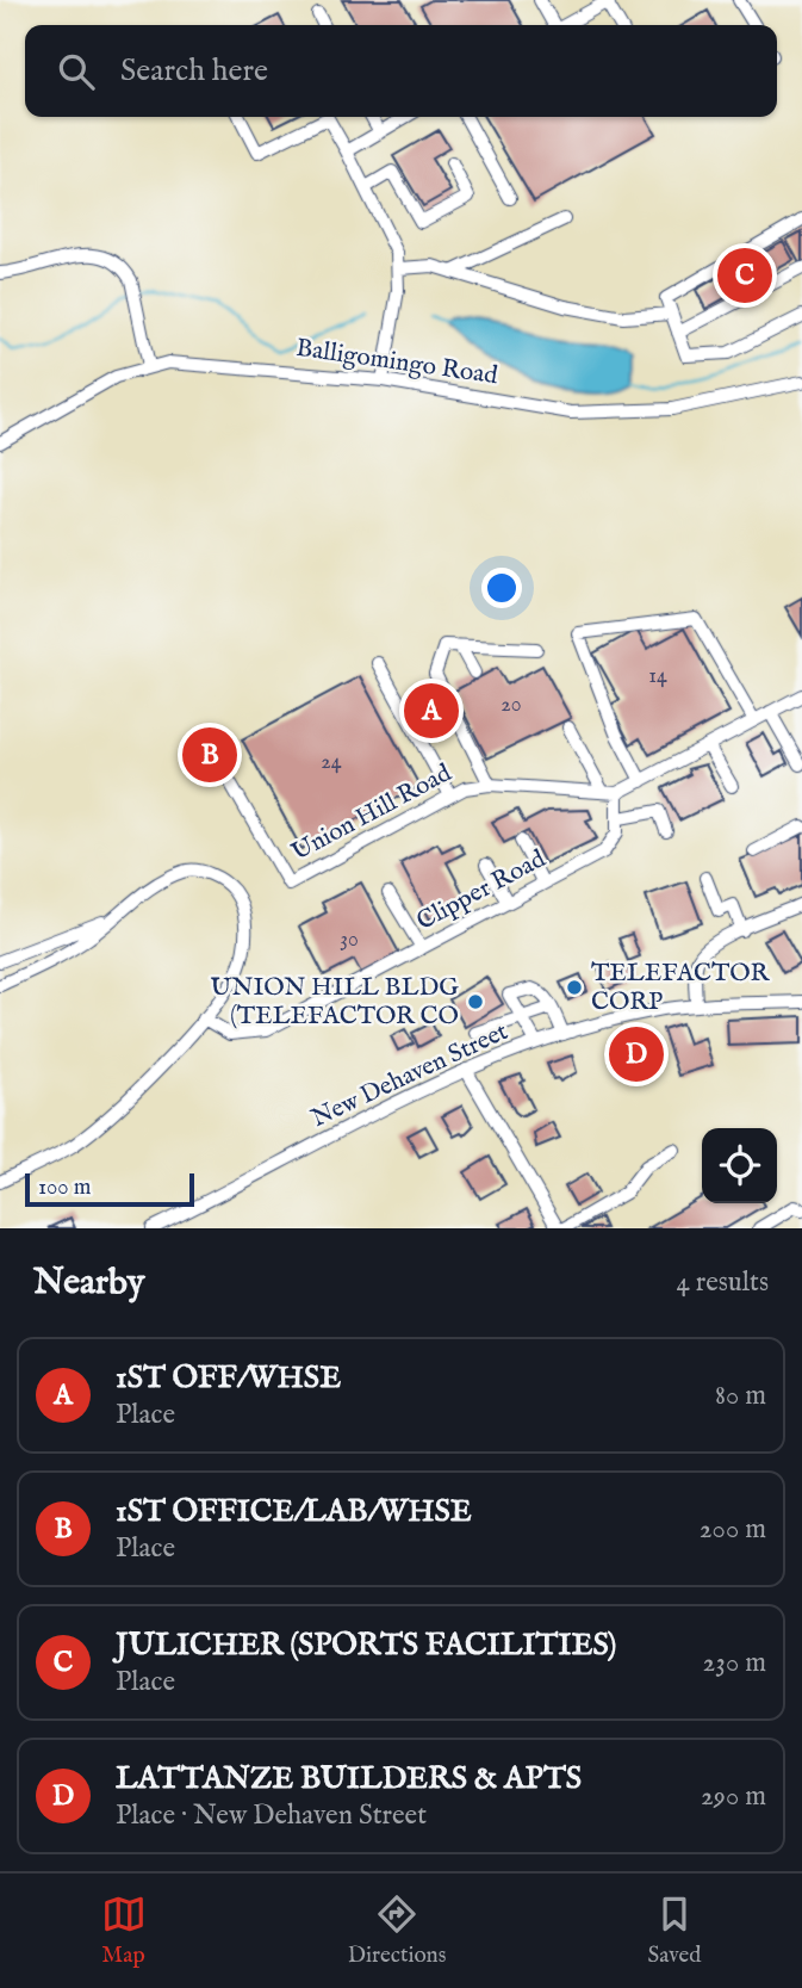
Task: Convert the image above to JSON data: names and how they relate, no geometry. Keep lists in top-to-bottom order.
{
  "streets": {
    "street": [
      "Balligomingo Road",
      "Union Hill Road",
      "Clipper Road",
      "New Dehaven Street"
    ]
  },
  "places": ["TELEFACTOR CORP", "UNION HILL BLDG (TELEFACTOR CO"],
  "house_numbers": [
    "14",
    "20",
    "24",
    "30"
  ],
  "scale_bar": "100 m",
  "page": {
    "search": "Search here",
    "pins": [
      "C",
      "A",
      "B",
      "D"
    ],
    "scale": "100 m",
    "heading": ["Nearby", "4 results"],
    "list": [
      {
        "mark": "A",
        "name": "1ST OFF/WHSE",
        "note": "Place",
        "value": "80 m"
      },
      {
        "mark": "B",
        "name": "1ST OFFICE/LAB/WHSE",
        "note": "Place",
        "value": "200 m"
      },
      {
        "mark": "C",
        "name": "JULICHER (SPORTS FACILITIES)",
        "note": "Place",
        "value": "230 m"
      },
      {
        "mark": "D",
        "name": "LATTANZE BUILDERS & APTS",
        "note": "Place · New Dehaven Street",
        "value": "290 m"
      }
    ],
    "nav": ["Map", "Directions", "Saved"]
  }
}
